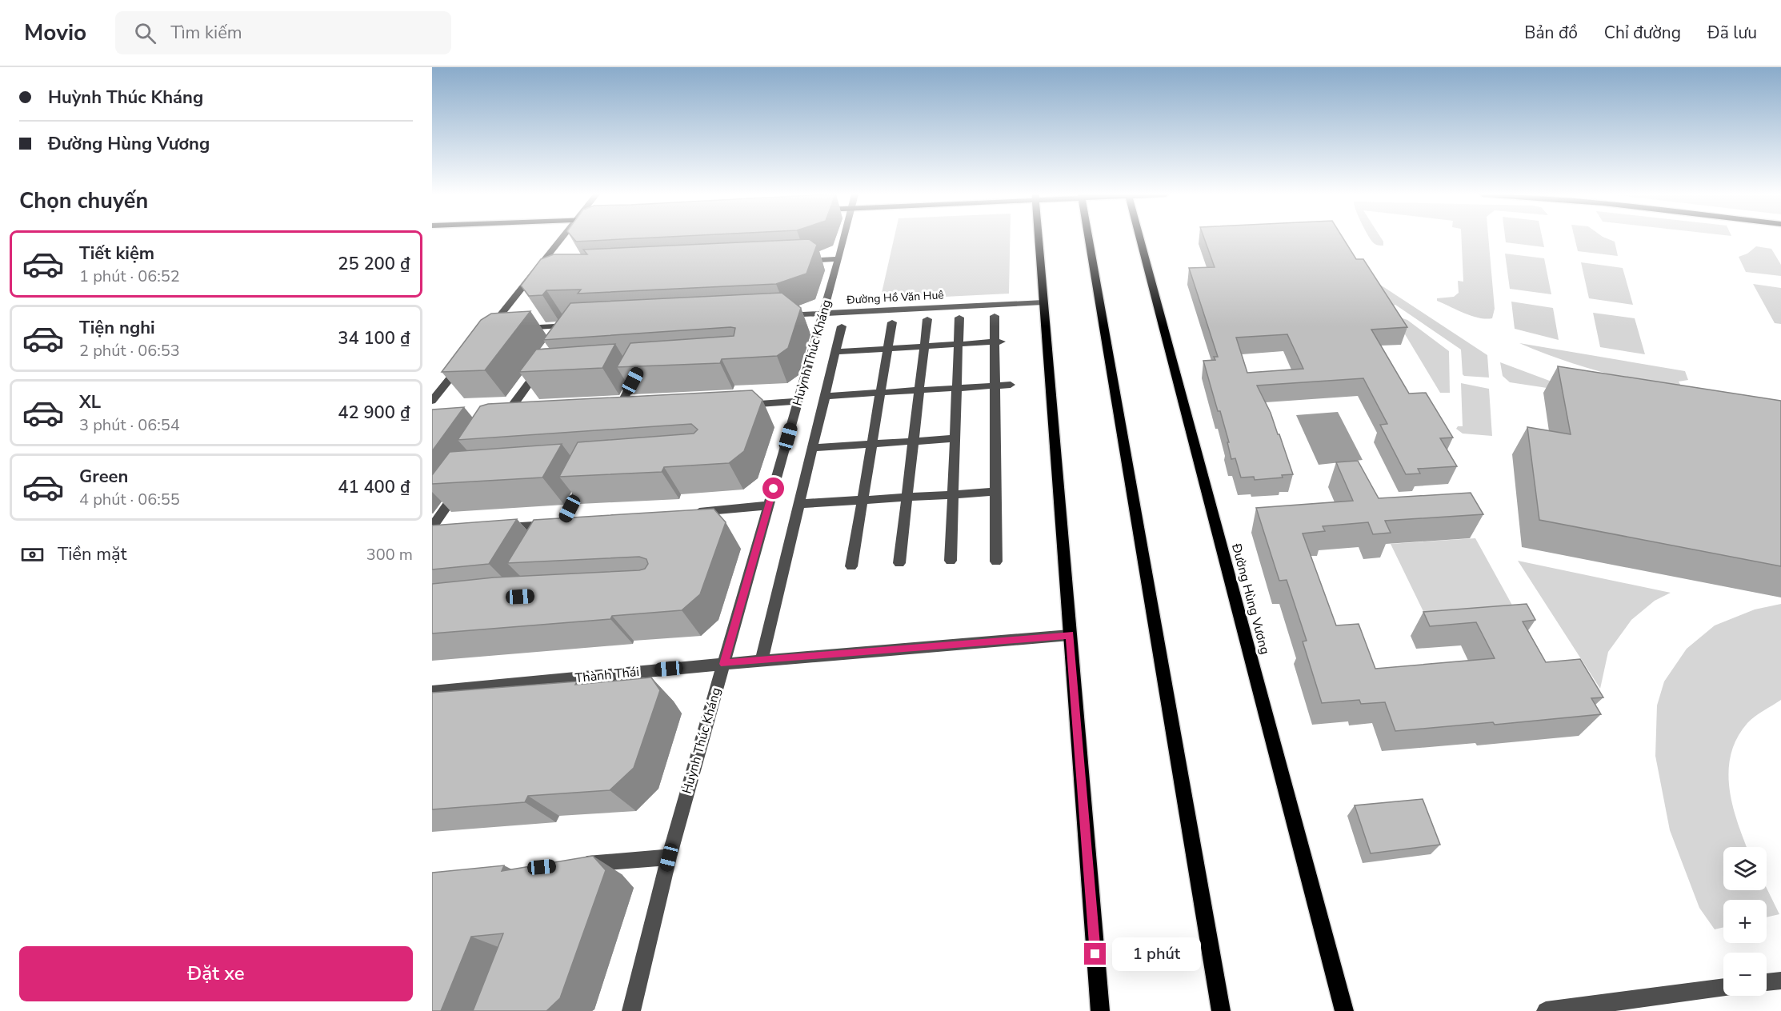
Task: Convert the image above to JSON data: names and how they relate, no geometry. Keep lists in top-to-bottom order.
{
  "streets": {
    "main road": ["Đường Hùng Vương"],
    "street": ["Đường Hồ Văn Huê", "Huỳnh Thúc Kháng", "Thành Thái"]
  },
  "crossings": [
    ["Đường Hồ Văn Huê", "Huỳnh Thúc Kháng"],
    ["Huỳnh Thúc Kháng", "Thành Thái"]
  ],
  "page": {
    "header": "Movio",
    "search": "Tìm kiếm",
    "nav": ["Bản đồ", "Chỉ đường", "Đã lưu"],
    "banner": ["Huỳnh Thúc Kháng", "Đường Hùng Vương"],
    "heading": "Chọn chuyến",
    "list": [
      {
        "name": "Tiết kiệm",
        "note": "1 phút · 06:52",
        "value": "25 200 ₫"
      },
      {
        "name": "Tiện nghi",
        "note": "2 phút · 06:53",
        "value": "34 100 ₫"
      },
      {
        "name": "XL",
        "note": "3 phút · 06:54",
        "value": "42 900 ₫"
      },
      {
        "name": "Green",
        "note": "4 phút · 06:55",
        "value": "41 400 ₫"
      }
    ],
    "pay": ["Tiền mặt", "300 m"],
    "map_buttons": ["+", "−"],
    "buttons": "Đặt xe",
    "bubble": "1 phút"
  }
}
